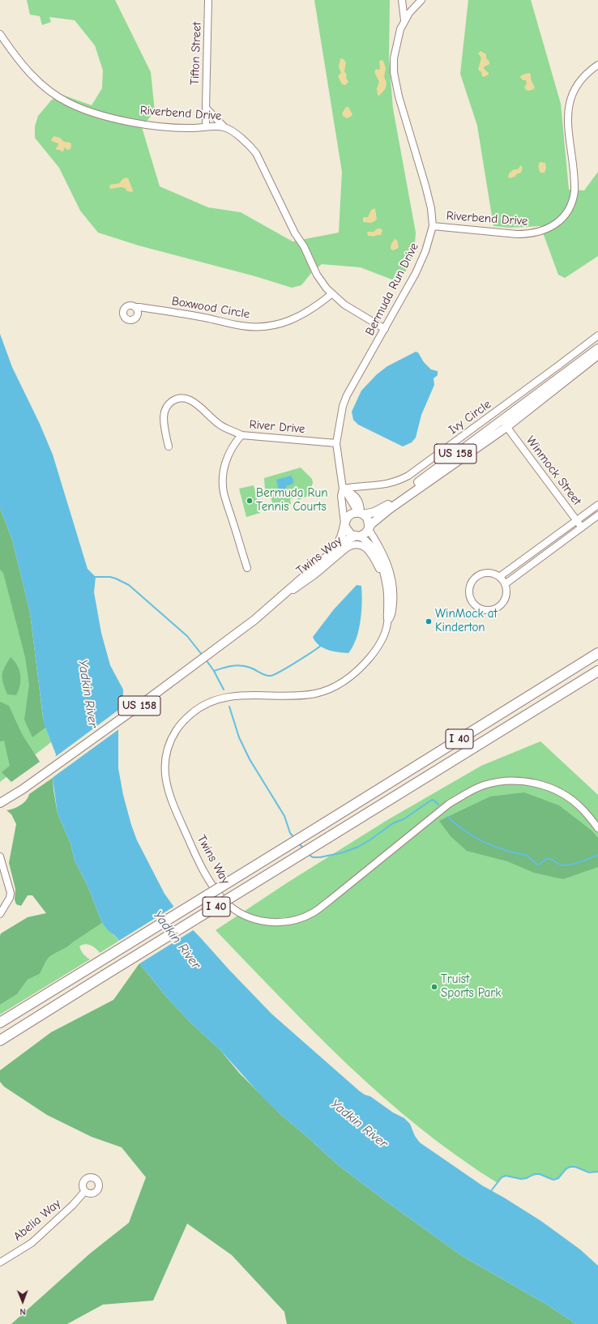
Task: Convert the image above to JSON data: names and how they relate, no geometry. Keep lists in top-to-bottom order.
{
  "streets": {
    "highway": ["I 40"],
    "main road": ["US 158"],
    "street": [
      "Tifton Street",
      "Riverbend Drive",
      "Bermuda Run Drive",
      "Boxwood Circle",
      "Ivy Circle",
      "River Drive",
      "Winmock Street",
      "Twins Way",
      "Abelia Way"
    ]
  },
  "crossings": [
    ["Tifton Street", "Riverbend Drive"],
    ["Riverbend Drive", "Bermuda Run Drive"],
    ["Riverbend Drive", "Boxwood Circle"],
    ["Bermuda Run Drive", "Ivy Circle"],
    ["Bermuda Run Drive", "River Drive"],
    ["Bermuda Run Drive", "US 158"],
    ["Bermuda Run Drive", "Twins Way"],
    ["US 158", "Winmock Street"],
    ["US 158", "Twins Way"]
  ],
  "water": ["Yadkin River"],
  "places": ["Bermuda Run Tennis Courts", "WinMock at Kinderton", "Truist Sports Park"],
  "north": "bottom"
}
